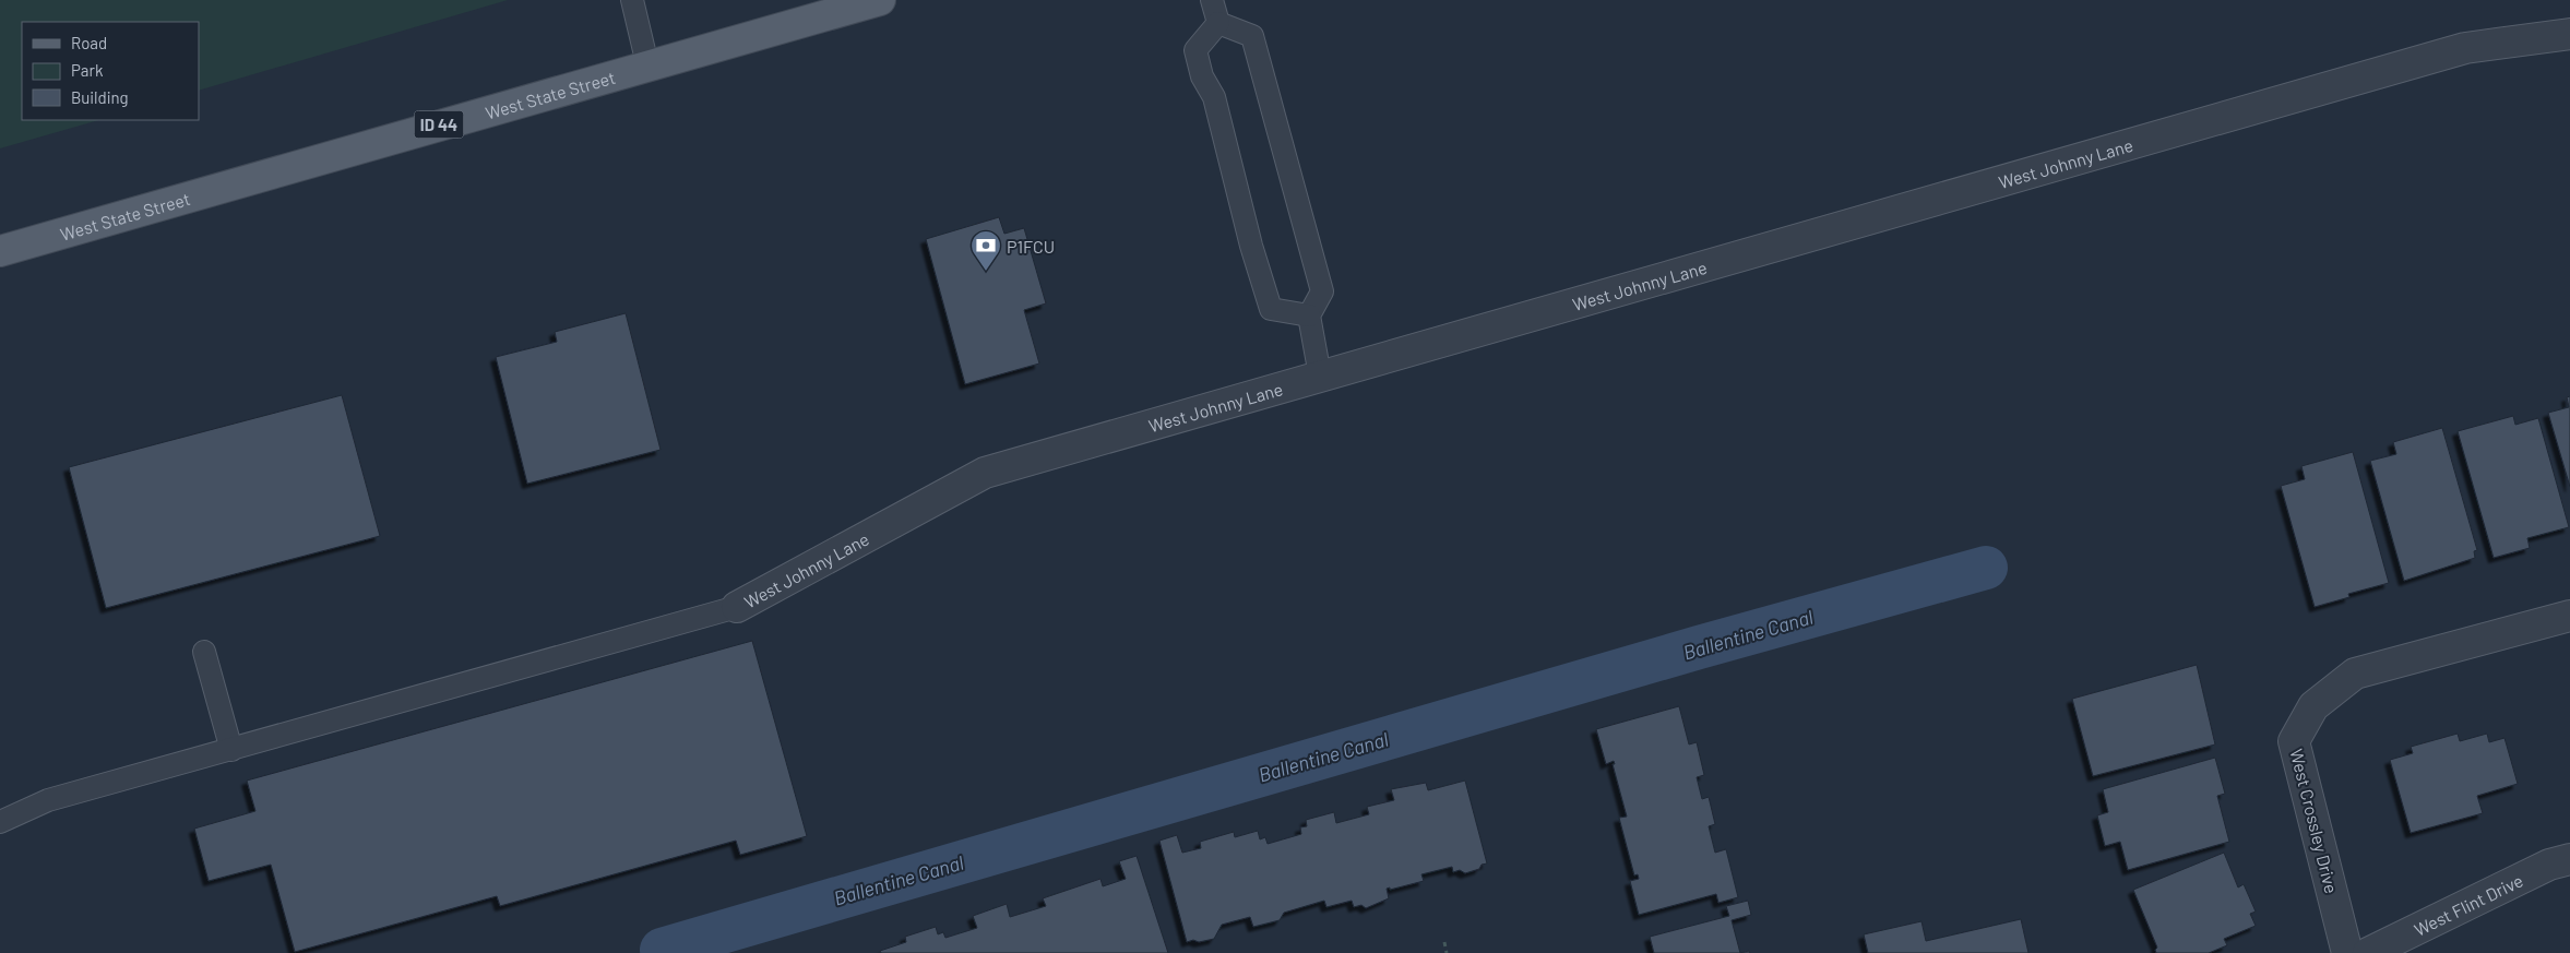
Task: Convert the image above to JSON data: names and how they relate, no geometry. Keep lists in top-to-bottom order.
{
  "streets": {
    "main road": ["West State Street", "ID 44"],
    "street": ["West Johnny Lane", "West Crossley Drive", "West Flint Drive"]
  },
  "water": ["Ballentine Canal"],
  "places": {
    "bank": ["P1FCU"]
  },
  "legend": ["Road", "Park", "Building"]
}
